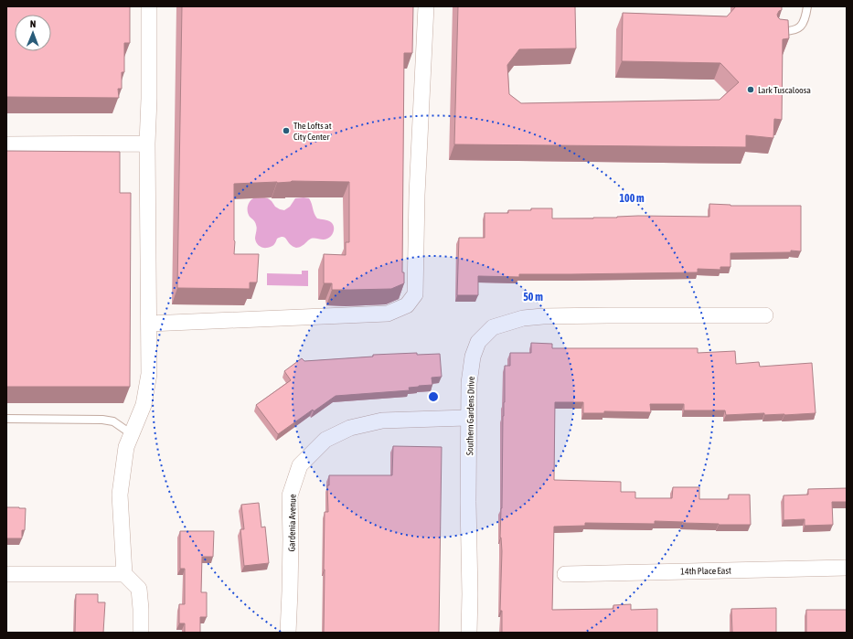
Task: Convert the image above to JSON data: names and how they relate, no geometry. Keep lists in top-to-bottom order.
{
  "streets": {
    "street": ["Southern Gardens Drive", "Gardenia Avenue", "14th Place East"]
  },
  "crossings": [
    ["Southern Gardens Drive", "Gardenia Avenue"]
  ],
  "places": ["Lark Tuscaloosa", "The Lofts at City Center"],
  "north": "top",
  "rings": ["100 m", "50 m"]
}
